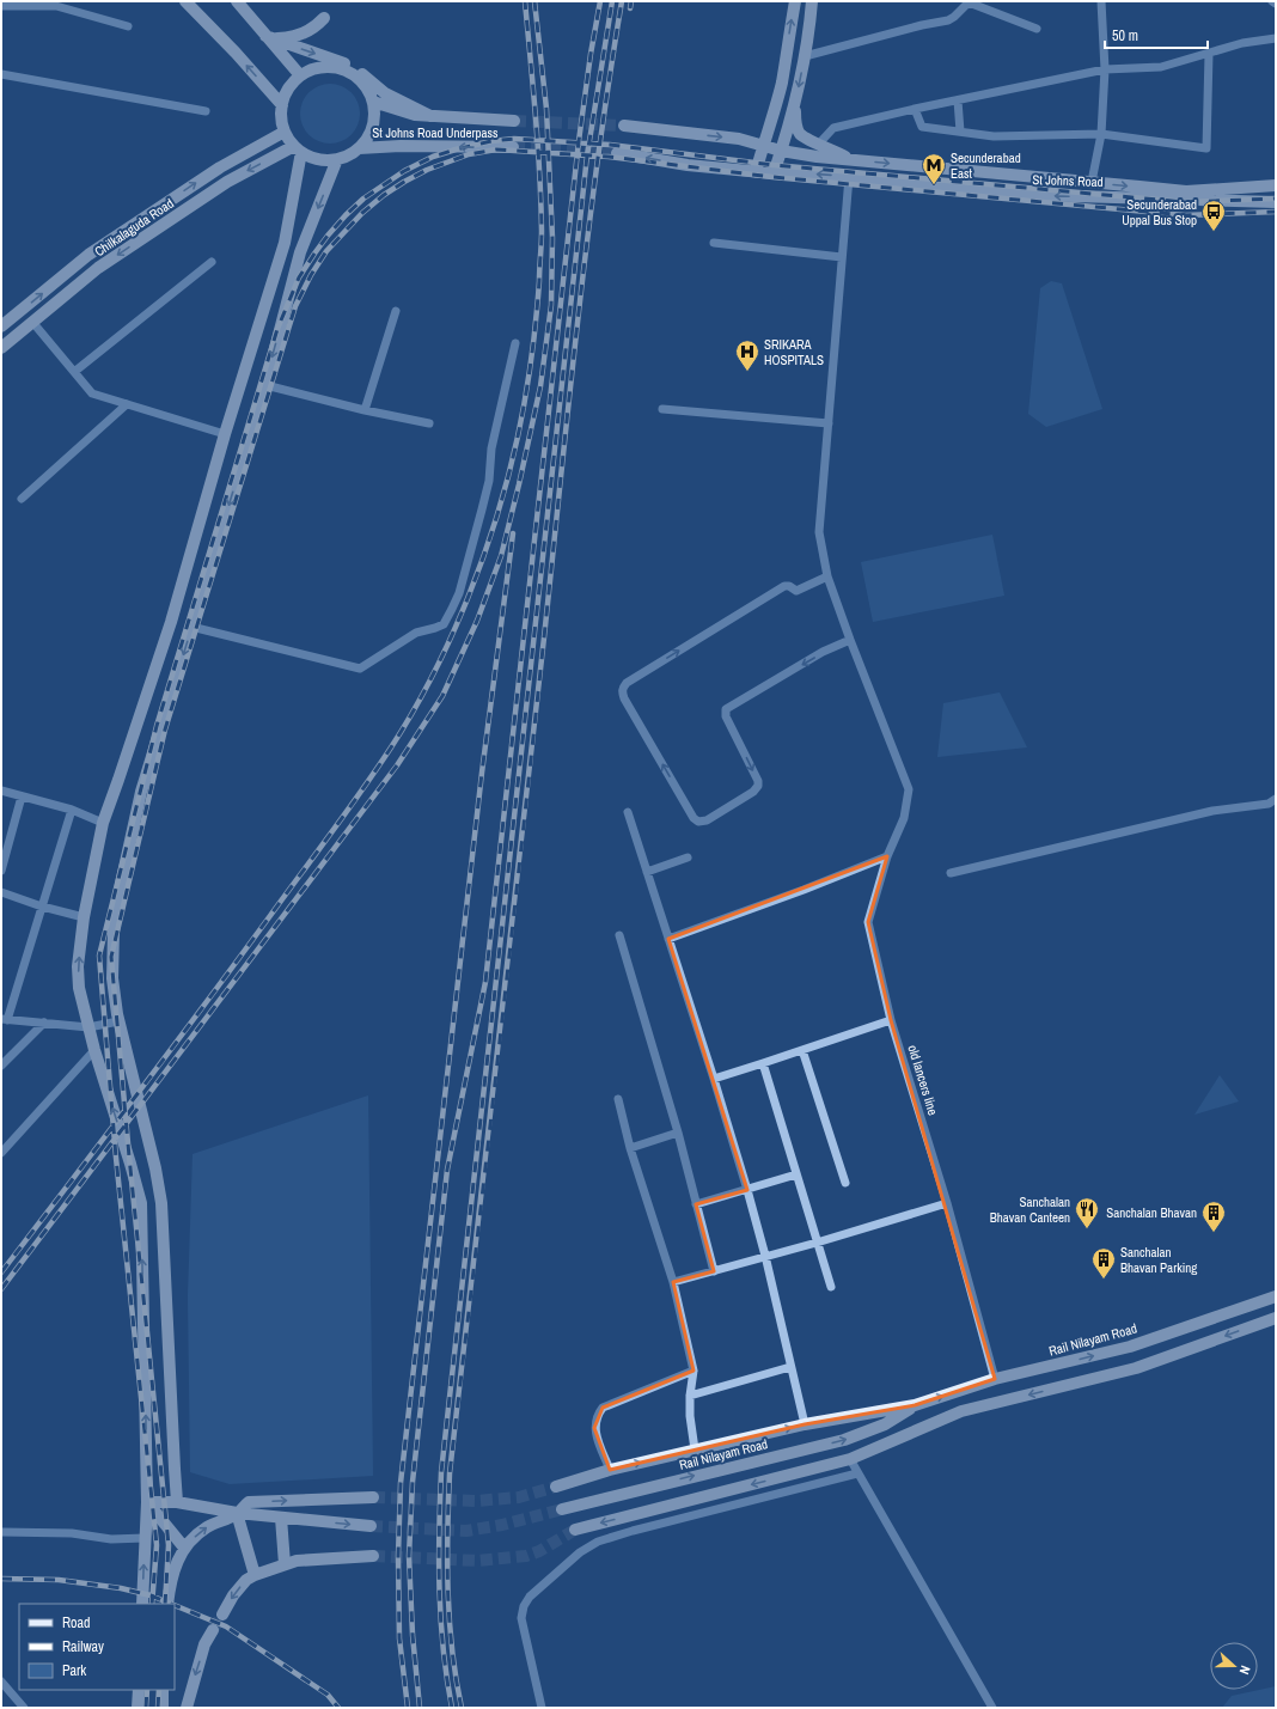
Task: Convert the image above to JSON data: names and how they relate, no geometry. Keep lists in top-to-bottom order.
{
  "streets": {
    "main road": [
      "St Johns Road Underpass",
      "St Johns Road",
      "Chilkalaguda Road",
      "Rail Nilayam Road"
    ],
    "street": ["old lancers line"]
  },
  "crossings": [
    ["St Johns Road Underpass", "Chilkalaguda Road"],
    ["old lancers line", "Rail Nilayam Road"]
  ],
  "places": {
    "metro station": ["Secunderabad East"],
    "bus stop": ["Secunderabad Uppal Bus Stop"],
    "hospital": ["SRIKARA HOSPITALS"],
    "restaurant": ["Sanchalan Bhavan Canteen"],
    "building": ["Sanchalan Bhavan", "Sanchalan Bhavan Parking"]
  },
  "legend": ["Road", "Railway", "Park"],
  "scale_bar": "50 m",
  "north": "right"
}
